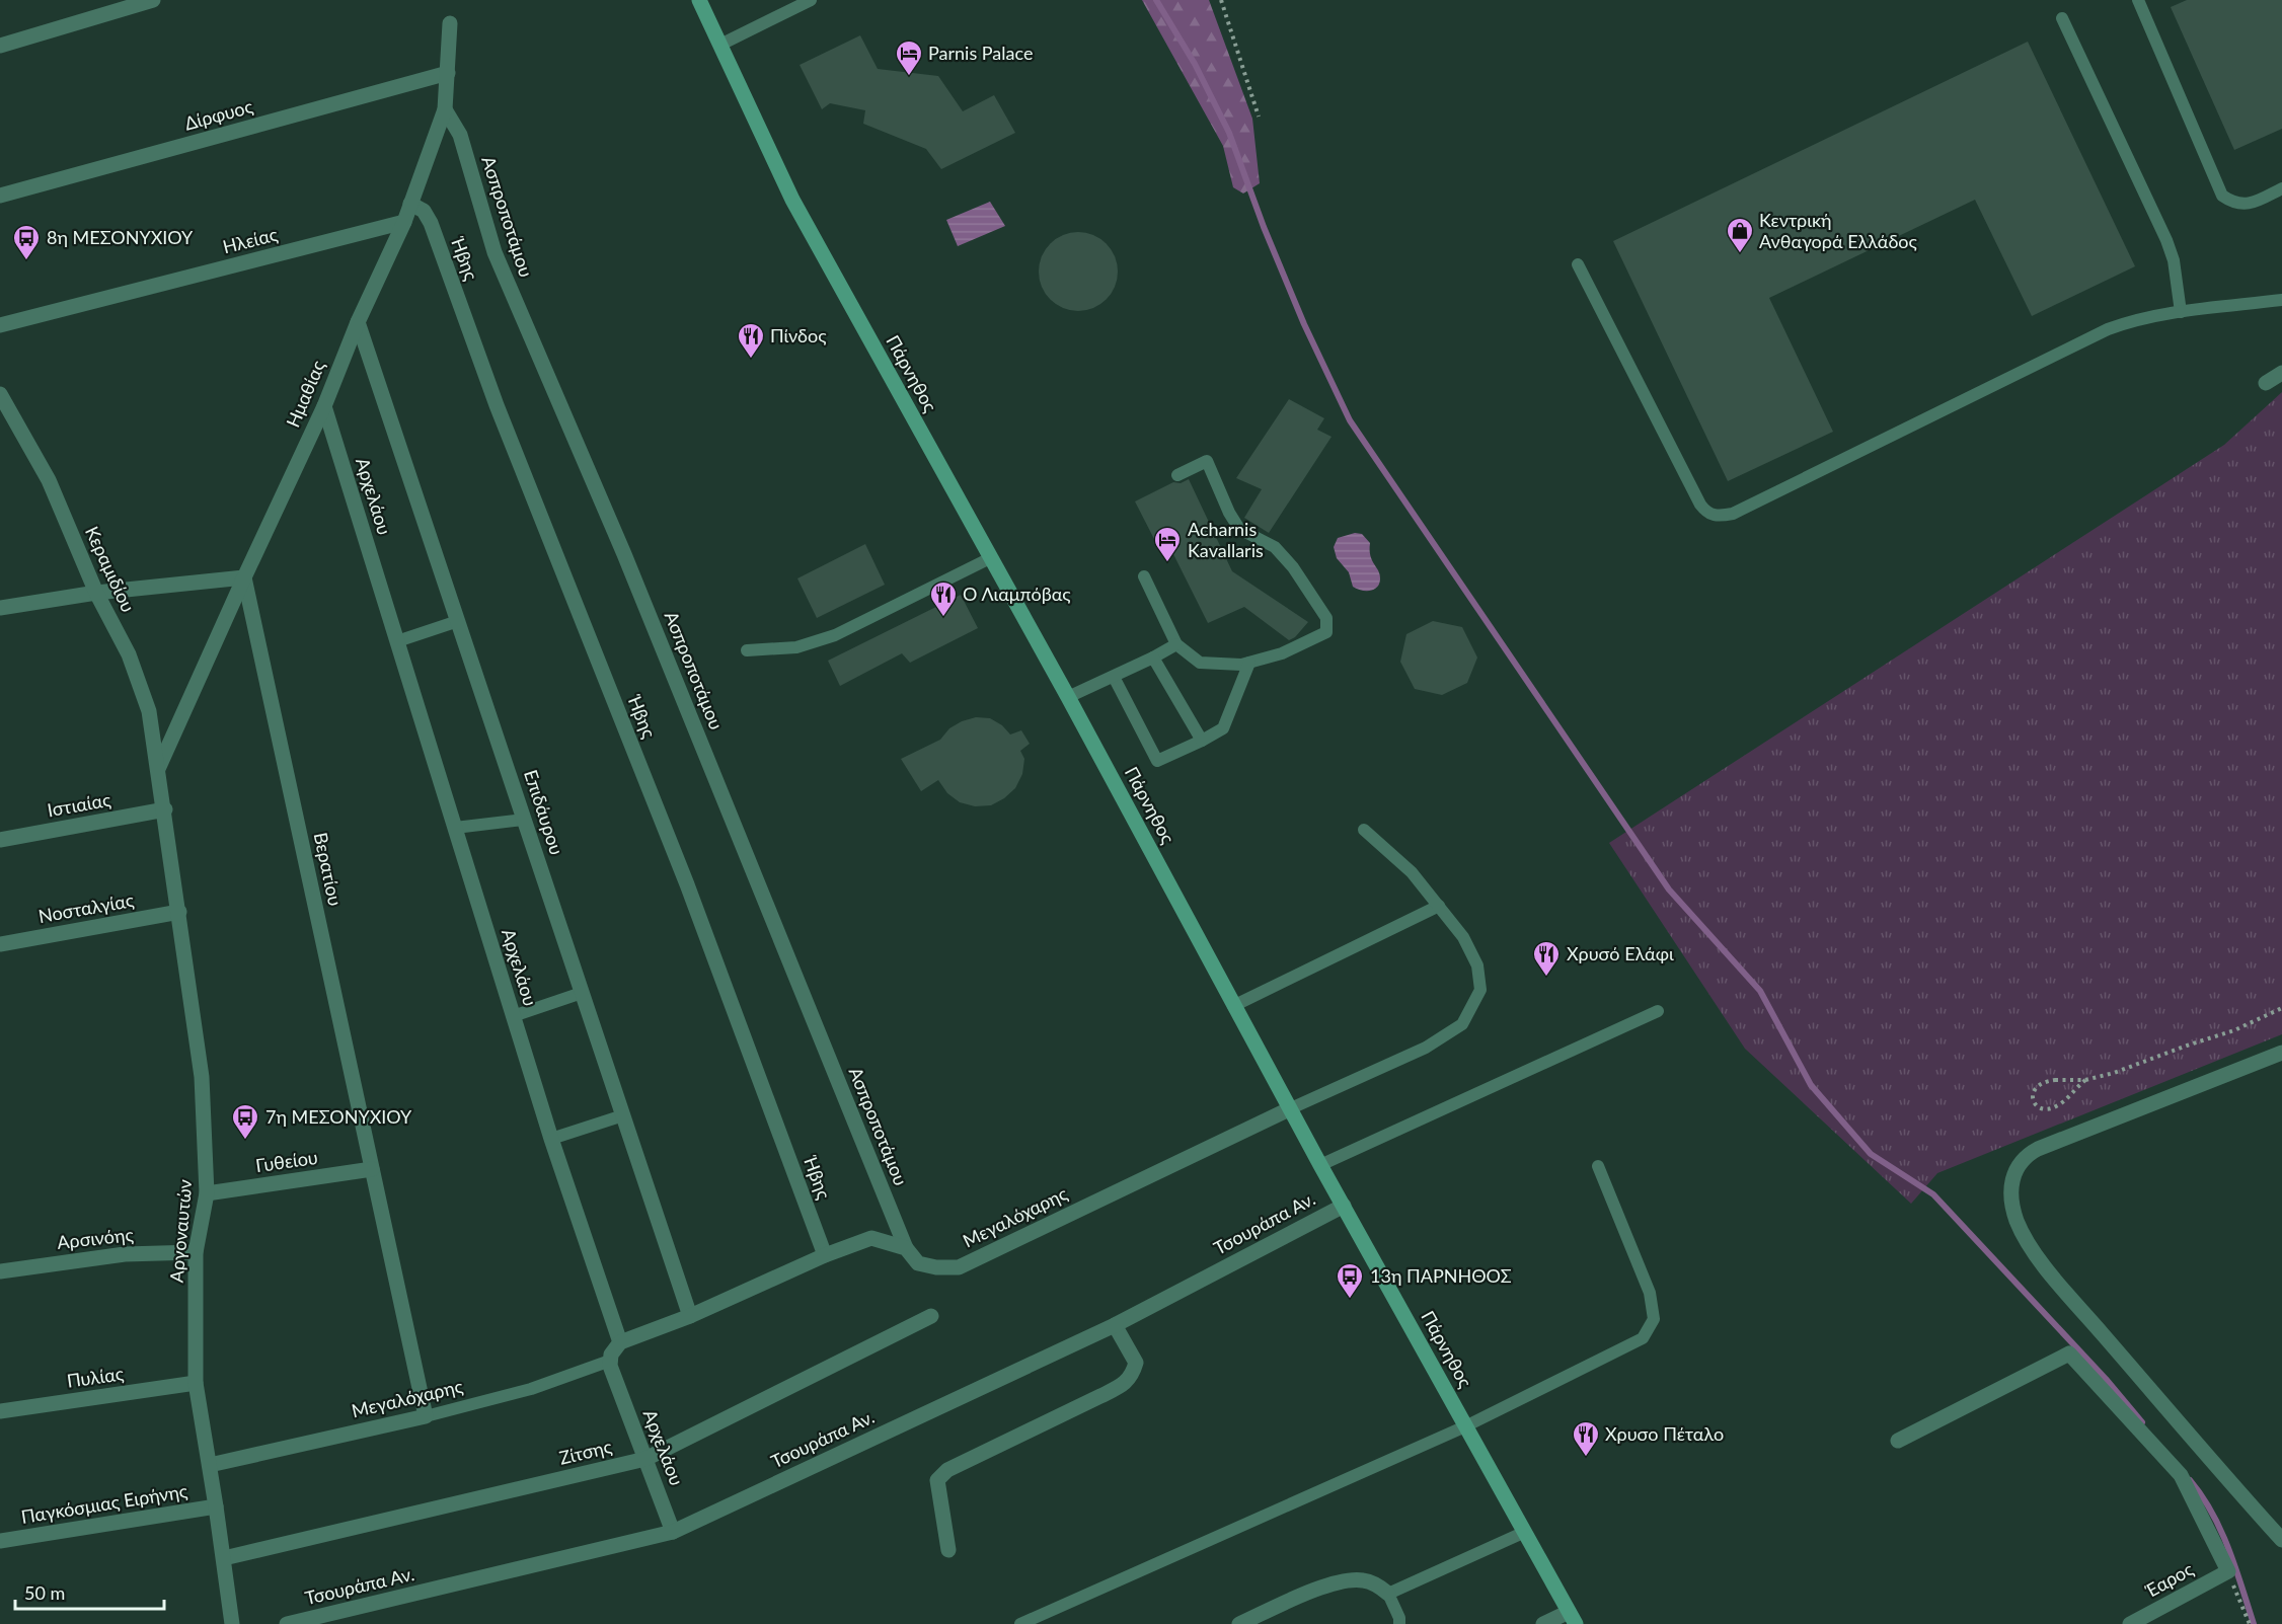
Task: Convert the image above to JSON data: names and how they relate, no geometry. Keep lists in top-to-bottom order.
{
  "streets": {
    "main road": ["Πάρνηθος"],
    "street": [
      "Δίρφυος",
      "Ασπροποτάμου",
      "Ηλείας",
      "Ήβης",
      "Ημαθίας",
      "Αρχελάου",
      "Κεραμιδίου",
      "Ιστιαίας",
      "Επιδάυρου",
      "Βερατίου",
      "Νοσταλγίας",
      "Γυθείου",
      "Μεγαλόχαρης",
      "Τσουράπα Αν.",
      "Αργοναυτών",
      "Αρσινόης",
      "Πυλίας",
      "Ζίτσης",
      "Παγκόσμιας Ειρήνης",
      "Έαρος"
    ]
  },
  "crossings": [
    ["Δίρφυος", "Ημαθίας"],
    ["Ασπροποτάμου", "Ημαθίας"],
    ["Ασπροποτάμου", "Μεγαλόχαρης"],
    ["Ηλείας", "Ημαθίας"],
    ["Ήβης", "Ημαθίας"],
    ["Ήβης", "Μεγαλόχαρης"],
    ["Πάρνηθος", "Μεγαλόχαρης"],
    ["Πάρνηθος", "Τσουράπα Αν."],
    ["Ημαθίας", "Αρχελάου"],
    ["Ημαθίας", "Κεραμιδίου"],
    ["Ημαθίας", "Επιδάυρου"],
    ["Ημαθίας", "Βερατίου"],
    ["Ημαθίας", "Αργοναυτών"],
    ["Αρχελάου", "Μεγαλόχαρης"],
    ["Αρχελάου", "Τσουράπα Αν."],
    ["Αρχελάου", "Ζίτσης"],
    ["Κεραμιδίου", "Αργοναυτών"],
    ["Ιστιαίας", "Αργοναυτών"],
    ["Επιδάυρου", "Μεγαλόχαρης"],
    ["Βερατίου", "Γυθείου"],
    ["Βερατίου", "Μεγαλόχαρης"],
    ["Νοσταλγίας", "Αργοναυτών"],
    ["Γυθείου", "Αργοναυτών"],
    ["Μεγαλόχαρης", "Αργοναυτών"],
    ["Αργοναυτών", "Αρσινόης"],
    ["Αργοναυτών", "Πυλίας"],
    ["Αργοναυτών", "Ζίτσης"],
    ["Αργοναυτών", "Παγκόσμιας Ειρήνης"]
  ],
  "places": {
    "hotel": ["Parnis Palace", "Acharnis Kavallaris"],
    "shop": ["Κεντρική Ανθαγορά Ελλάδος"],
    "bus stop": ["8η ΜΕΣΟΝΥΧΙΟΥ", "7η ΜΕΣΟΝΥΧΙΟΥ", "13η ΠΑΡΝΗΘΟΣ"],
    "restaurant": [
      "Πίνδος",
      "Ο Λιαμπόβας",
      "Χρυσό Ελάφι",
      "Χρυσο Πέταλο"
    ]
  },
  "scale_bar": "50 m"
}
